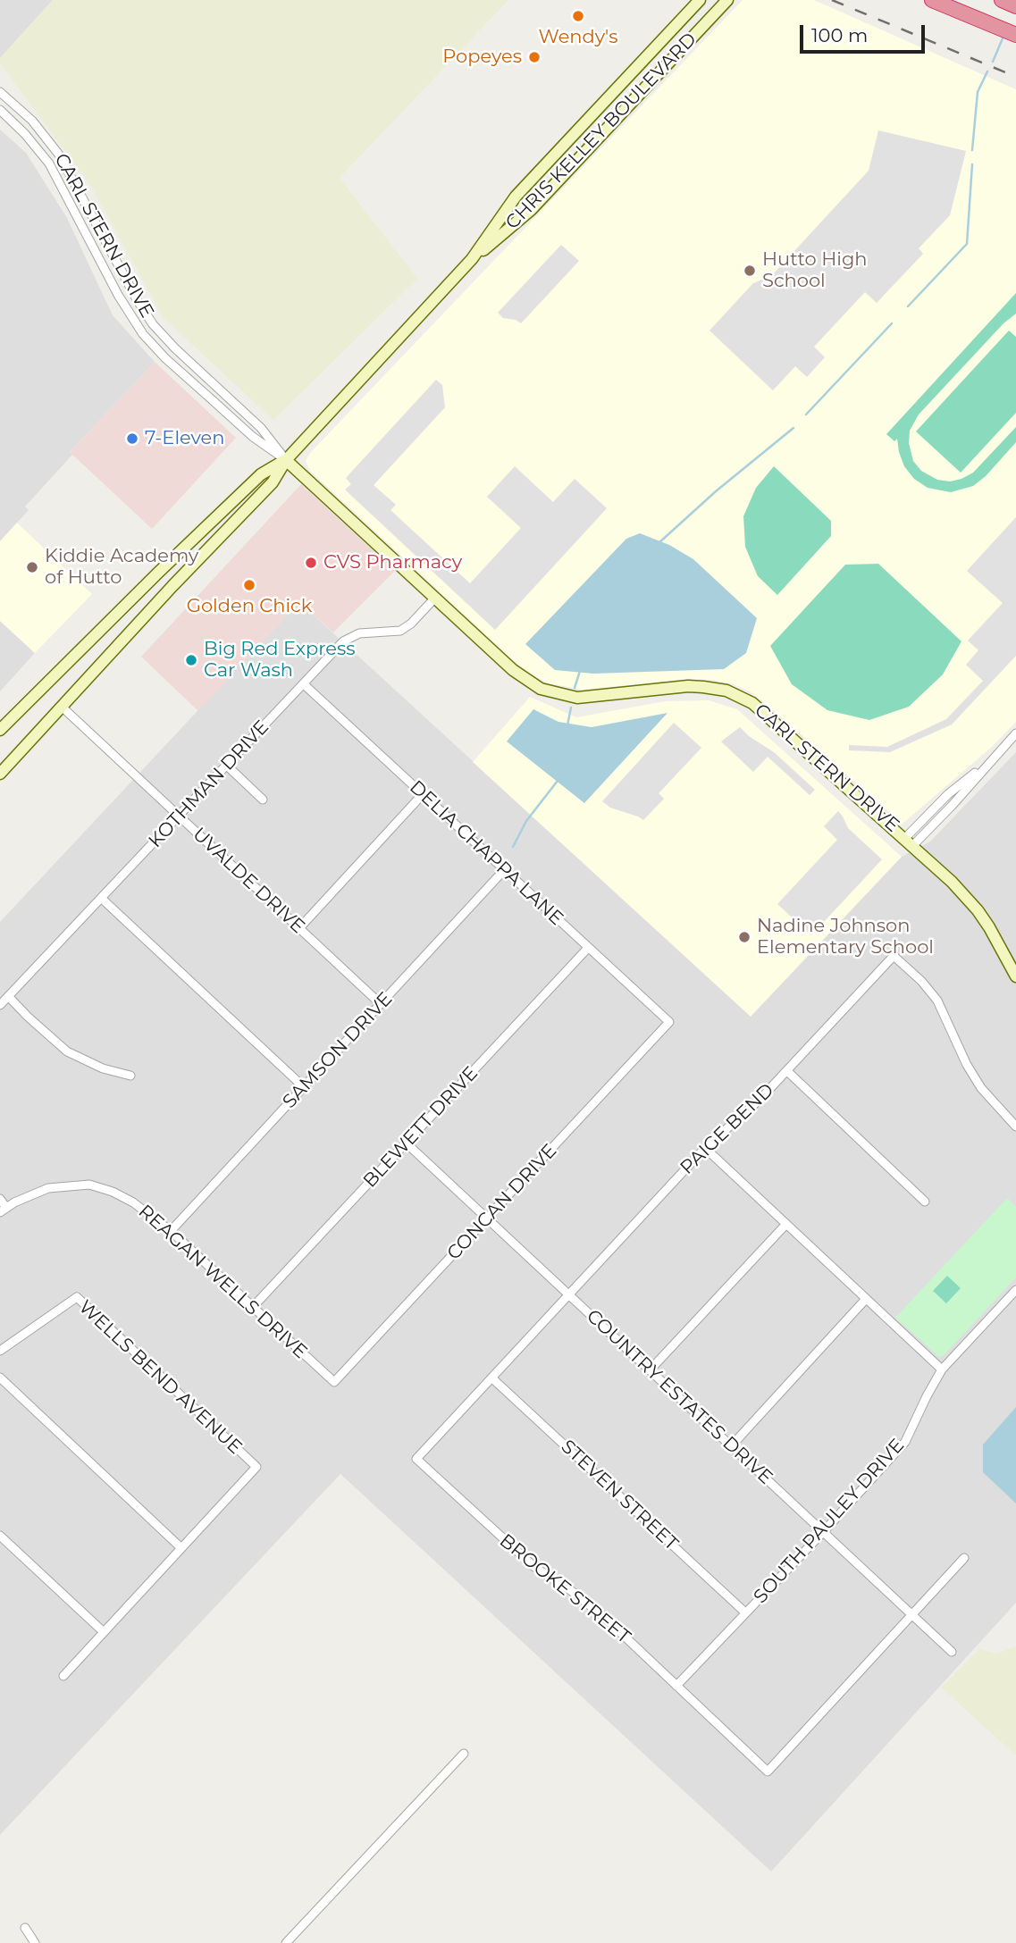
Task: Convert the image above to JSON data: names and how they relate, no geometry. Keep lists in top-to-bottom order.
{
  "streets": {
    "main road": ["CHRIS KELLEY BOULEVARD", "CARL STERN DRIVE"],
    "street": [
      "KOTHMAN DRIVE",
      "DELIA CHAPPA LANE",
      "UVALDE DRIVE",
      "SAMSON DRIVE",
      "BLEWETT DRIVE",
      "PAIGE BEND",
      "CONCAN DRIVE",
      "REAGAN WELLS DRIVE",
      "WELLS BEND AVENUE",
      "COUNTRY ESTATES DRIVE",
      "STEVEN STREET",
      "SOUTH PAULEY DRIVE",
      "BROOKE STREET"
    ]
  },
  "crossings": [
    ["CHRIS KELLEY BOULEVARD", "CARL STERN DRIVE"],
    ["CHRIS KELLEY BOULEVARD", "UVALDE DRIVE"],
    ["CARL STERN DRIVE", "KOTHMAN DRIVE"],
    ["KOTHMAN DRIVE", "DELIA CHAPPA LANE"],
    ["KOTHMAN DRIVE", "UVALDE DRIVE"],
    ["DELIA CHAPPA LANE", "SAMSON DRIVE"],
    ["DELIA CHAPPA LANE", "BLEWETT DRIVE"],
    ["DELIA CHAPPA LANE", "CONCAN DRIVE"],
    ["UVALDE DRIVE", "SAMSON DRIVE"],
    ["SAMSON DRIVE", "REAGAN WELLS DRIVE"],
    ["BLEWETT DRIVE", "REAGAN WELLS DRIVE"],
    ["BLEWETT DRIVE", "COUNTRY ESTATES DRIVE"],
    ["PAIGE BEND", "COUNTRY ESTATES DRIVE"],
    ["PAIGE BEND", "STEVEN STREET"],
    ["PAIGE BEND", "BROOKE STREET"],
    ["CONCAN DRIVE", "REAGAN WELLS DRIVE"],
    ["CONCAN DRIVE", "COUNTRY ESTATES DRIVE"],
    ["COUNTRY ESTATES DRIVE", "SOUTH PAULEY DRIVE"],
    ["COUNTRY ESTATES DRIVE", "BROOKE STREET"],
    ["STEVEN STREET", "SOUTH PAULEY DRIVE"],
    ["SOUTH PAULEY DRIVE", "BROOKE STREET"]
  ],
  "places": [
    "Wendy's",
    "Popeyes",
    "Hutto High School",
    "7-Eleven",
    "CVS Pharmacy",
    "Kiddie Academy of Hutto",
    "Golden Chick",
    "Big Red Express Car Wash",
    "Nadine Johnson Elementary School"
  ],
  "scale_bar": "100 m"
}
